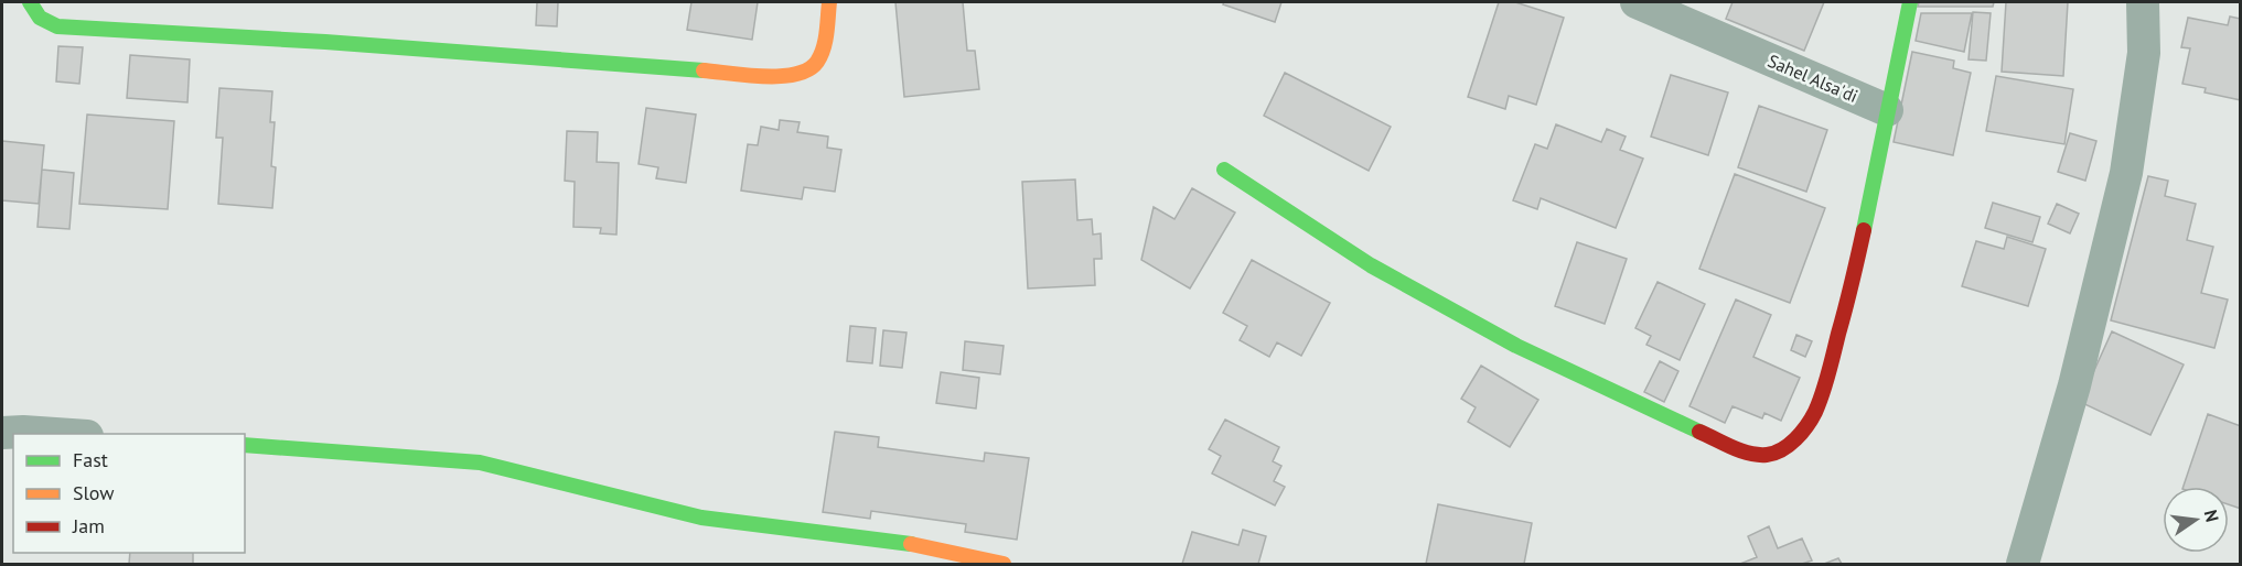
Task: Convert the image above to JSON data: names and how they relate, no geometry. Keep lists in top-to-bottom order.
{
  "streets": {
    "street": ["Sahel Alsa'di"]
  },
  "legend": ["Fast", "Slow", "Jam"],
  "north": "right"
}
